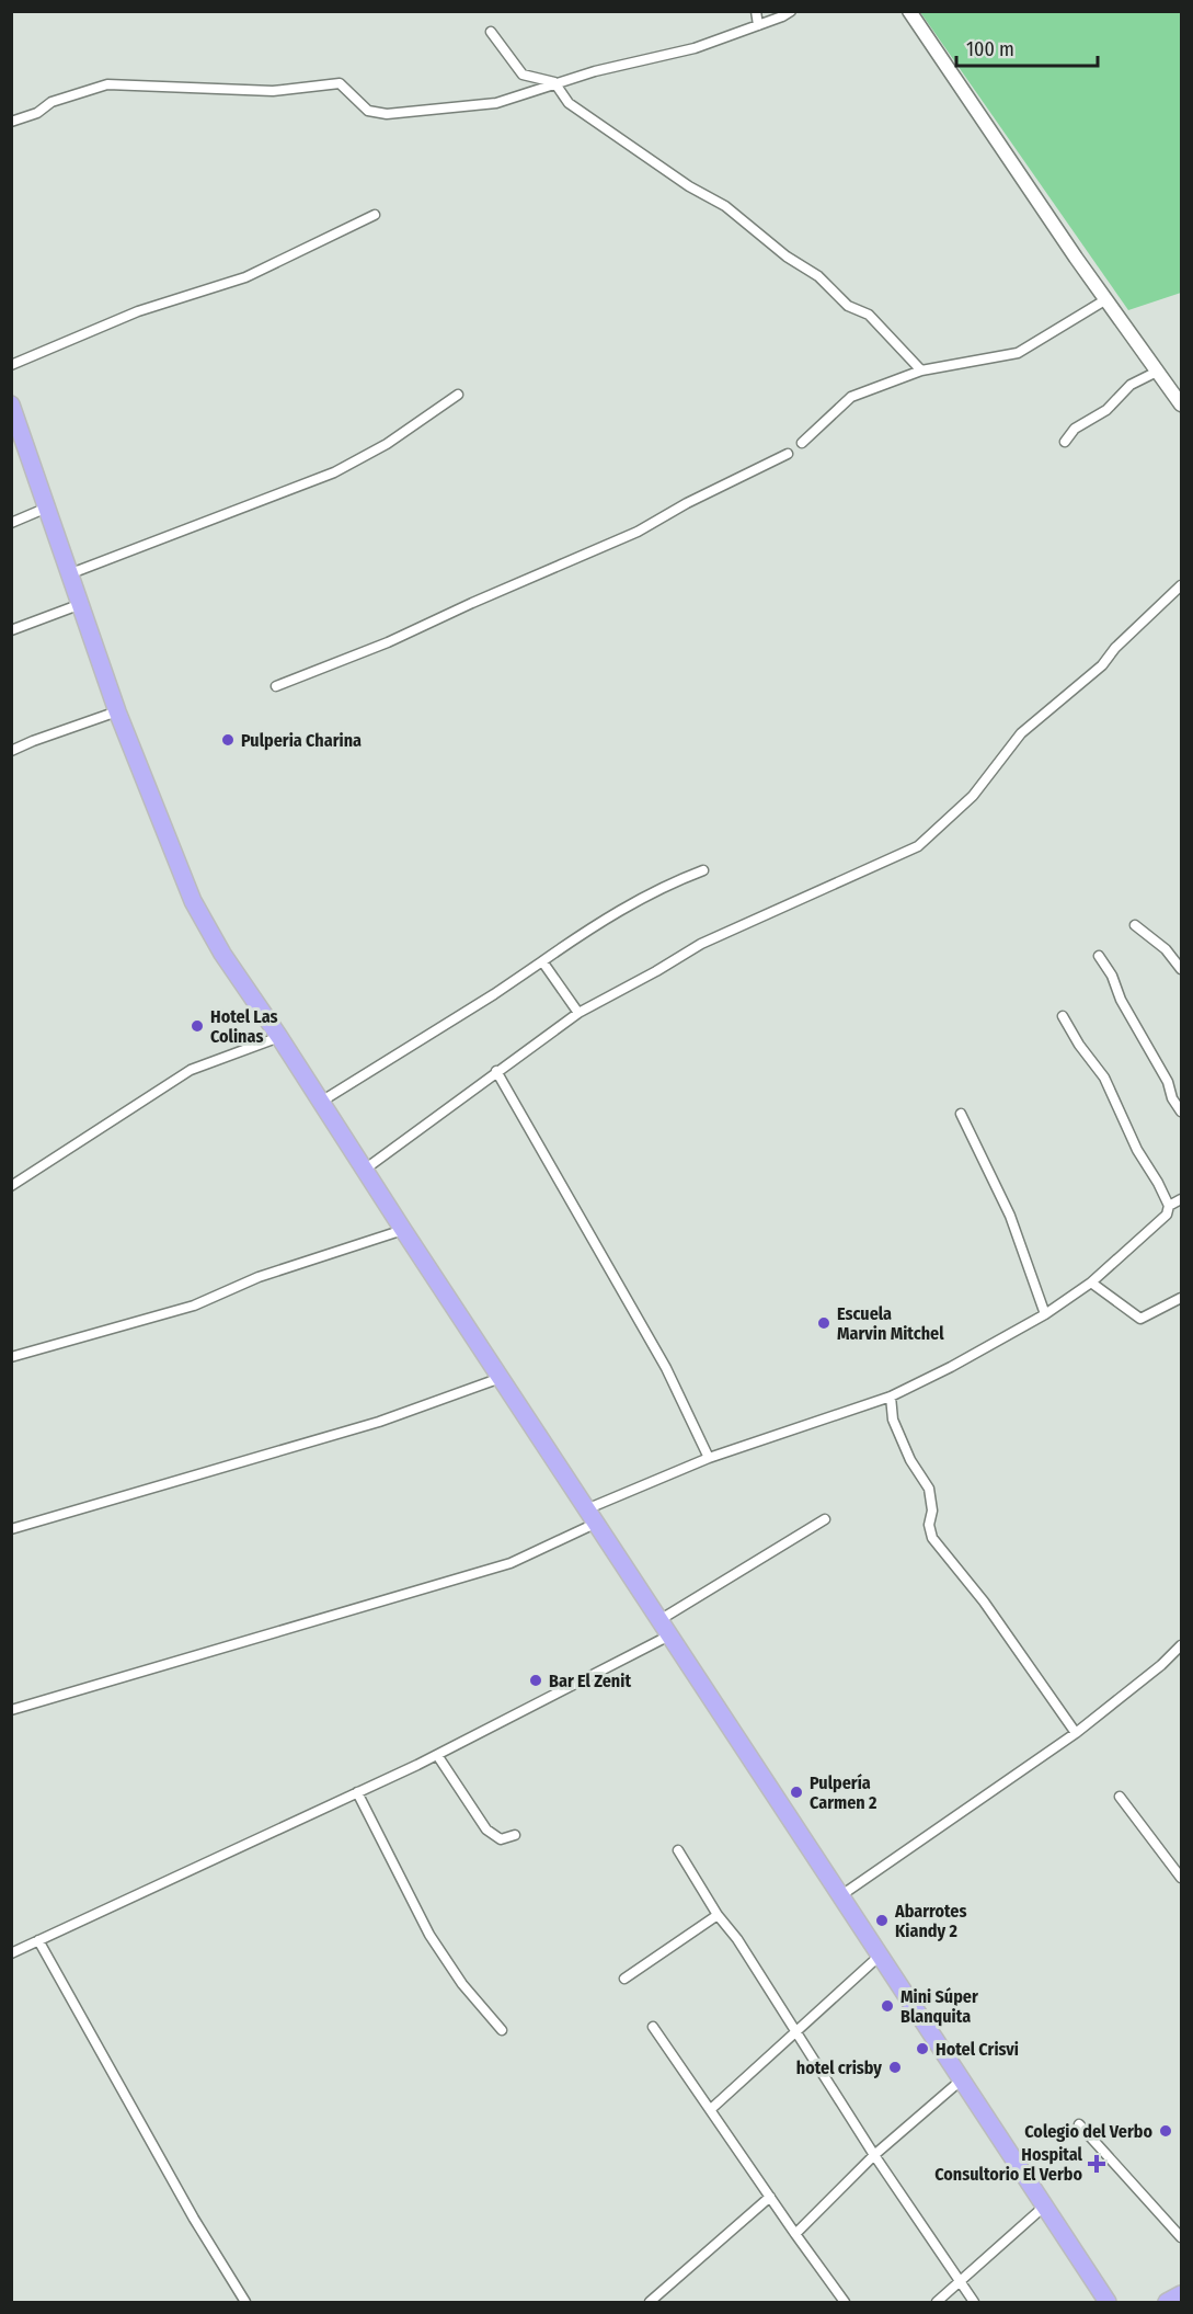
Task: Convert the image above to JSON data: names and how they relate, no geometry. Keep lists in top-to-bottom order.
{
  "places": {
    "other": [
      "Pulperia Charina",
      "Hotel Las Colinas",
      "Escuela Marvin Mitchel",
      "Bar El Zenit",
      "Pulpería Carmen 2",
      "Abarrotes Kiandy 2",
      "Mini Súper Blanquita",
      "Hotel Crisvi",
      "hotel crisby",
      "Colegio del Verbo"
    ],
    "health": ["Hospital Consultorio El Verbo"]
  },
  "scale_bar": "100 m"
}
